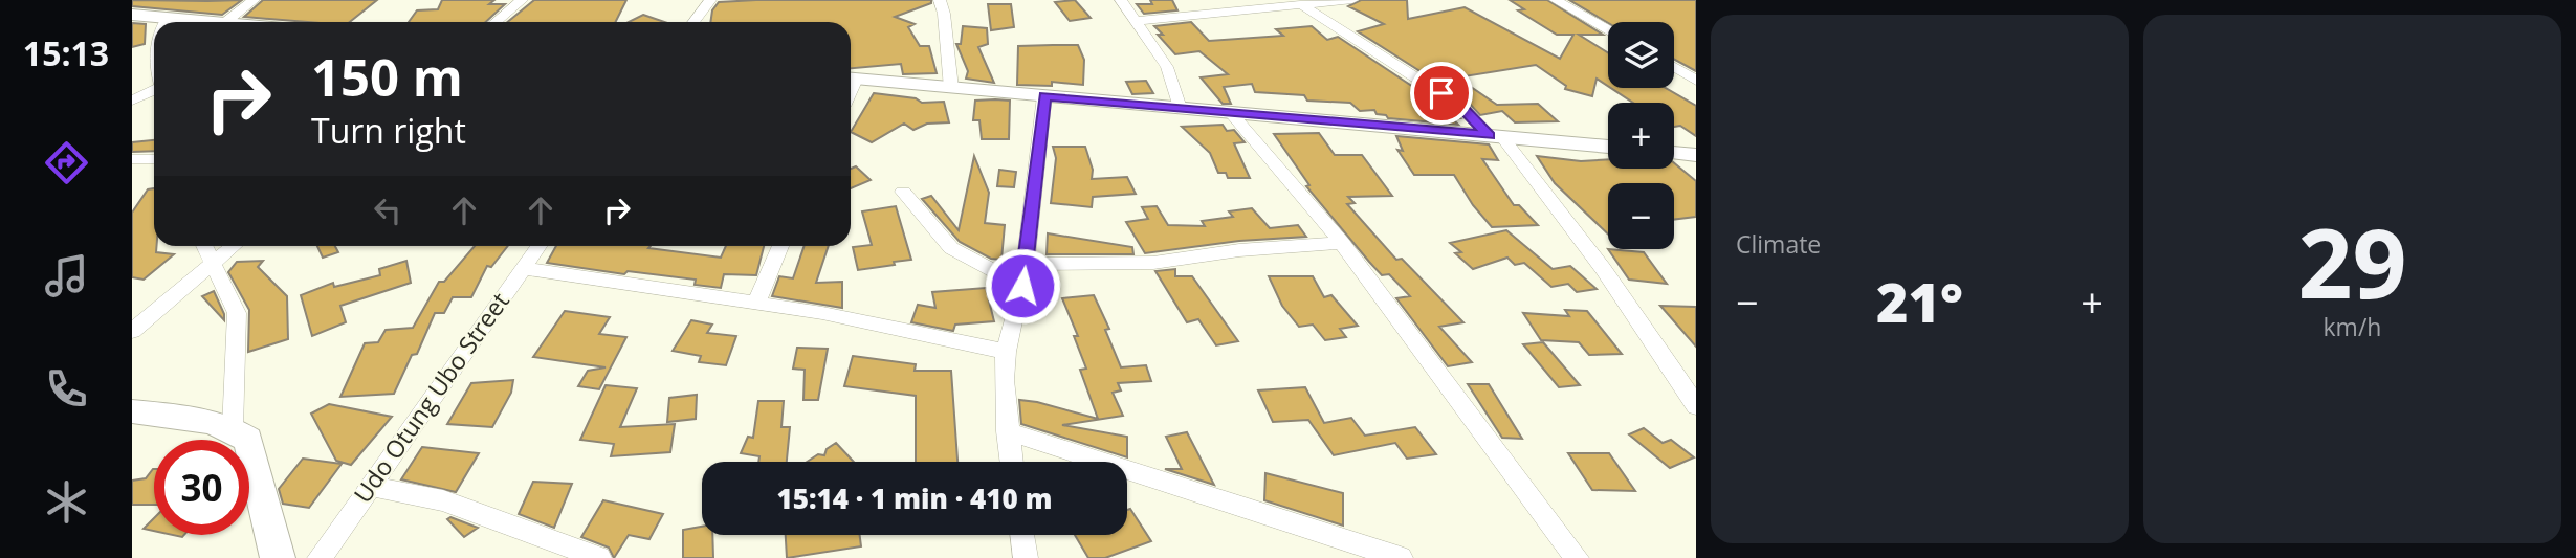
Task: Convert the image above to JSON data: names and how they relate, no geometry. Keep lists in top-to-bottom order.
{
  "streets": {
    "street": ["Udo Otung Ubo Street"]
  },
  "page": {
    "tabs": "15:13",
    "tile": [
      "Climate",
      ["29", "km/h"]
    ],
    "map_buttons": ["+", "−"],
    "turn": ["150 m", "Turn right"],
    "heat": ["−", "21°", "+"],
    "limit": "30",
    "trip": "15:14 · 1 min · 410 m"
  }
}
